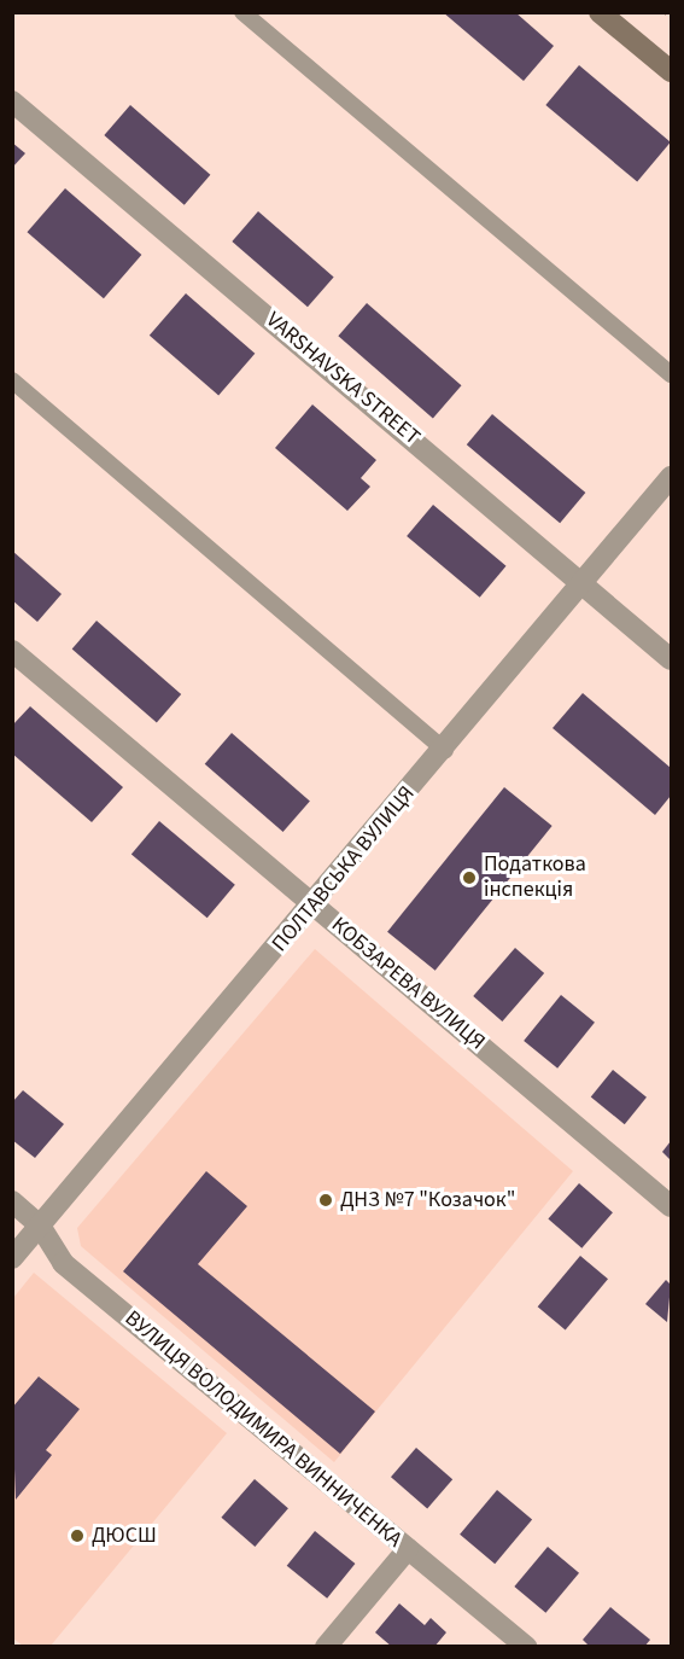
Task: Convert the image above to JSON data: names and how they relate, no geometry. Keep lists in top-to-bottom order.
{
  "streets": {
    "street": [
      "VARSHAVSKA STREET",
      "ПОЛТАВСЬКА ВУЛИЦЯ",
      "КОБЗАРЕВА ВУЛИЦЯ",
      "ВУЛИЦЯ ВОЛОДИМИРА ВИННИЧЕНКА"
    ]
  },
  "crossings": [
    ["VARSHAVSKA STREET", "ПОЛТАВСЬКА ВУЛИЦЯ"],
    ["ПОЛТАВСЬКА ВУЛИЦЯ", "КОБЗАРЕВА ВУЛИЦЯ"],
    ["ПОЛТАВСЬКА ВУЛИЦЯ", "ВУЛИЦЯ ВОЛОДИМИРА ВИННИЧЕНКА"]
  ],
  "places": ["Податкова інспекція", "ДНЗ №7 \"Козачок\"", "ДЮСШ"]
}
